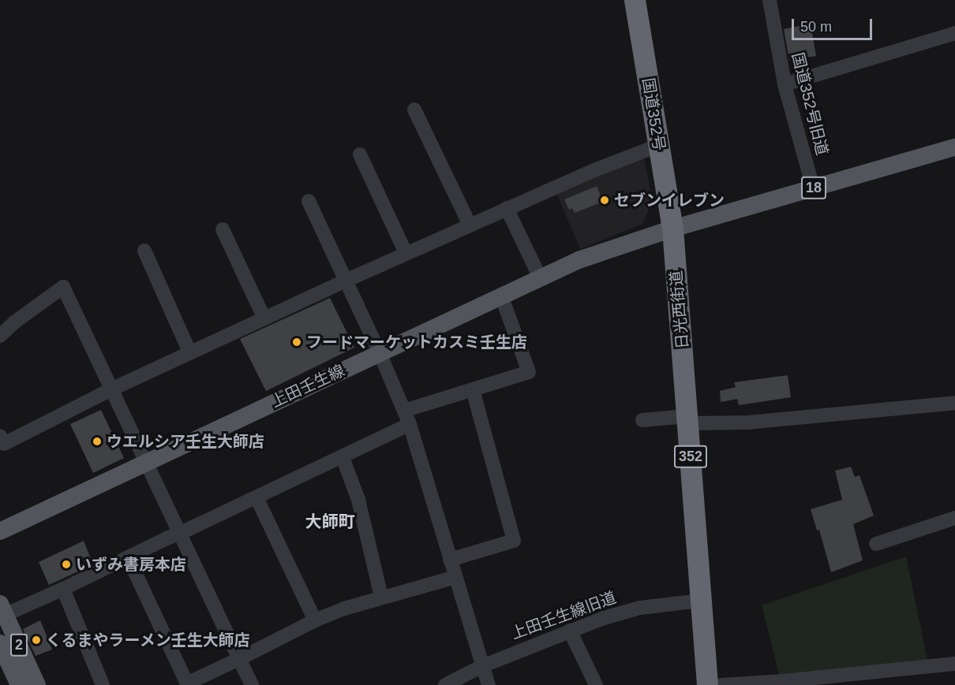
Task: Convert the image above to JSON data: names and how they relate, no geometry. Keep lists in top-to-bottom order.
{
  "streets": {
    "highway": ["国道352号", "日光西街道", "352"],
    "main road": ["18", "上田壬生線", "2"],
    "street": ["国道352号旧道", "上田壬生線旧道"]
  },
  "crossings": [
    ["国道352号旧道", "18"],
    ["国道352号", "18"],
    ["国道352号", "日光西街道"],
    ["国道352号", "上田壬生線"],
    ["18", "日光西街道"],
    ["18", "上田壬生線"],
    ["日光西街道", "上田壬生線"],
    ["日光西街道", "上田壬生線旧道"]
  ],
  "districts": ["大師町"],
  "places": [
    "セブンイレブン",
    "フードマーケットカスミ壬生店",
    "ウエルシア壬生大師店",
    "いずみ書房本店",
    "くるまやラーメン壬生大師店"
  ],
  "scale_bar": "50 m"
}
